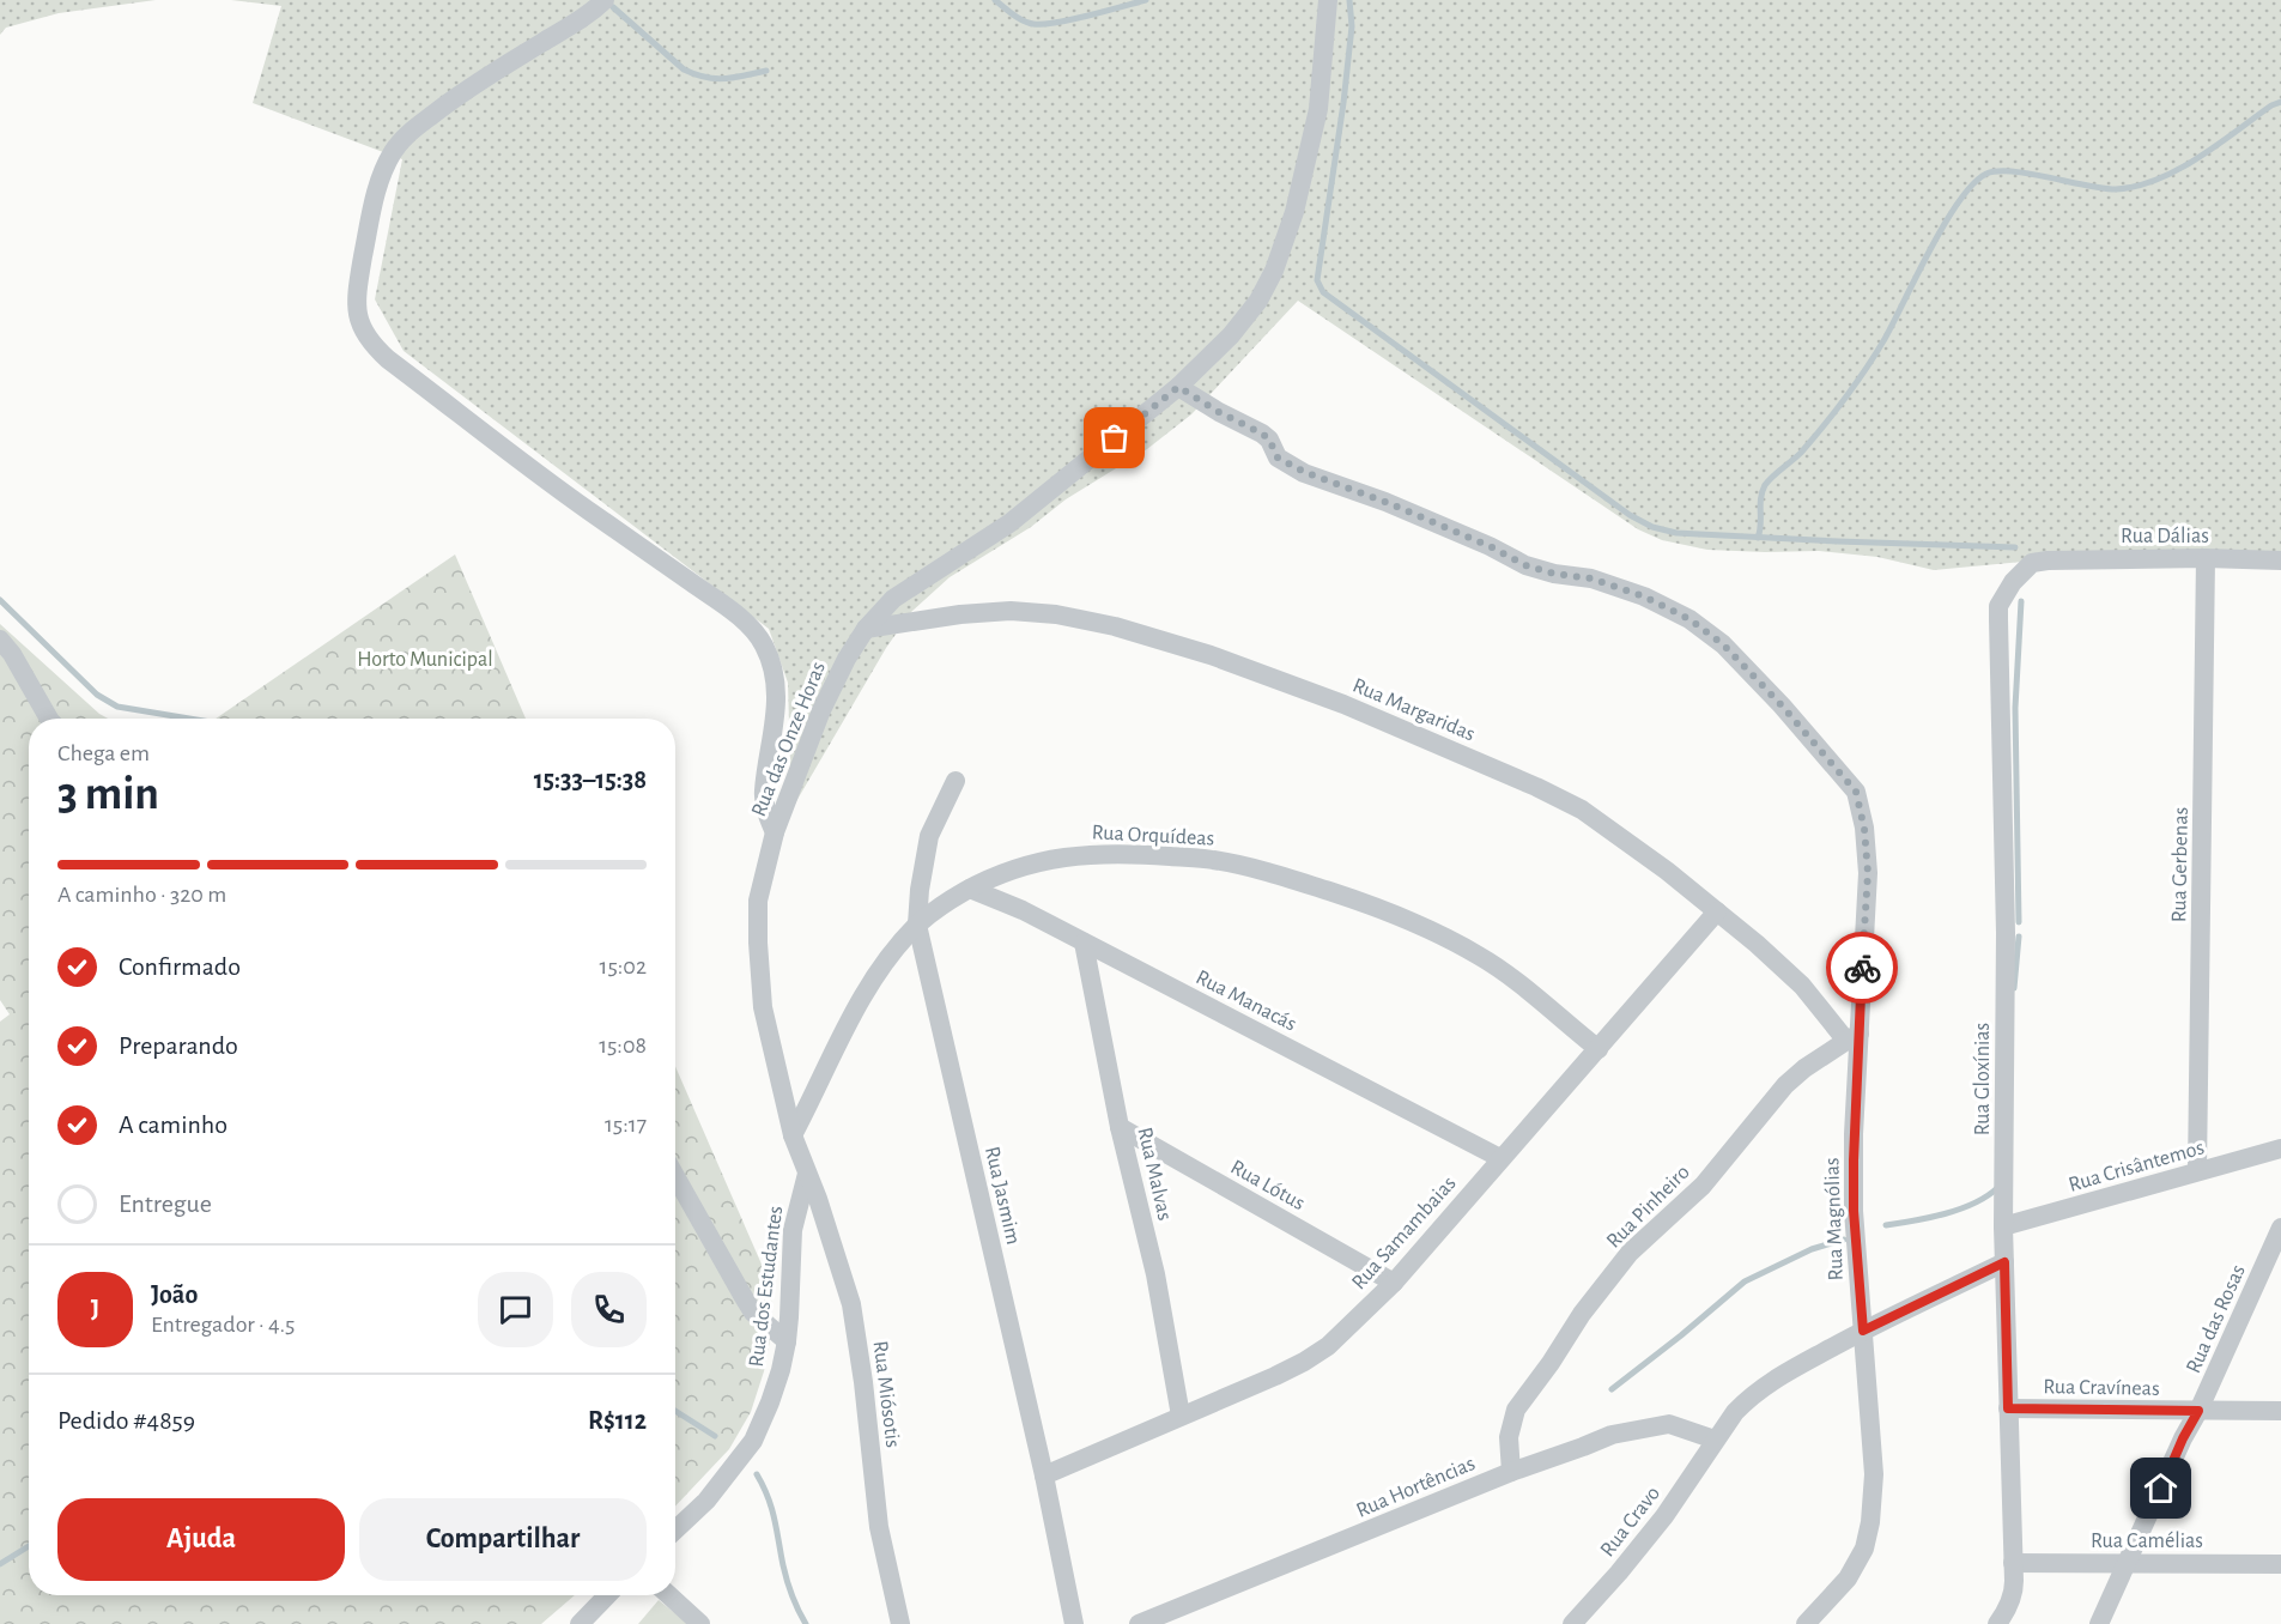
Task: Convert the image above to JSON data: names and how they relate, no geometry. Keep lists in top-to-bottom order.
{
  "streets": {
    "street": [
      "Rua Dálias",
      "Rua Margaridas",
      "Rua das Onze Horas",
      "Rua Orquídeas",
      "Rua Gerbenas",
      "Rua Manacás",
      "Rua Gloxínias",
      "Rua Crisântemos",
      "Rua Malvas",
      "Rua Lótus",
      "Rua Jasmim",
      "Rua Pinheiro",
      "Rua Magnólias",
      "Rua Samambaias",
      "Rua dos Estudantes",
      "Rua das Rosas",
      "Rua Cravíneas",
      "Rua Miósotis",
      "Rua Hortências",
      "Rua Cravo",
      "Rua Camélias"
    ]
  },
  "crossings": [
    ["Rua Dálias", "Rua Gerbenas"],
    ["Rua Dálias", "Rua Gloxínias"],
    ["Rua Margaridas", "Rua das Onze Horas"],
    ["Rua Margaridas", "Rua Pinheiro"],
    ["Rua Margaridas", "Rua Magnólias"],
    ["Rua Margaridas", "Rua Samambaias"],
    ["Rua das Onze Horas", "Rua Orquídeas"],
    ["Rua das Onze Horas", "Rua Magnólias"],
    ["Rua Orquídeas", "Rua Manacás"],
    ["Rua Orquídeas", "Rua Jasmim"],
    ["Rua Orquídeas", "Rua Samambaias"],
    ["Rua Gerbenas", "Rua Crisântemos"],
    ["Rua Manacás", "Rua Malvas"],
    ["Rua Manacás", "Rua Samambaias"],
    ["Rua Gloxínias", "Rua Crisântemos"],
    ["Rua Gloxínias", "Rua Cravíneas"],
    ["Rua Gloxínias", "Rua Cravo"],
    ["Rua Gloxínias", "Rua Camélias"],
    ["Rua Malvas", "Rua Lótus"],
    ["Rua Malvas", "Rua Samambaias"],
    ["Rua Lótus", "Rua Samambaias"],
    ["Rua Jasmim", "Rua Samambaias"],
    ["Rua Pinheiro", "Rua Magnólias"],
    ["Rua Pinheiro", "Rua Hortências"],
    ["Rua Magnólias", "Rua Cravo"],
    ["Rua dos Estudantes", "Rua Miósotis"],
    ["Rua das Rosas", "Rua Cravíneas"],
    ["Rua das Rosas", "Rua Camélias"],
    ["Rua Hortências", "Rua Cravo"]
  ],
  "parks": ["Horto Municipal"],
  "page": {
    "heading": ["3 min", "Chega em", "15:33–15:38"],
    "panel": [
      "João",
      "Entregador · 4.5",
      "Pedido #4859",
      "R$112"
    ],
    "bar": "A caminho · 320 m",
    "list": [
      ["Confirmado", "15:02"],
      ["Preparando", "15:08"],
      ["A caminho", "15:17"],
      "Entregue"
    ],
    "round": "J",
    "buttons": ["Ajuda", "Compartilhar"]
  }
}
